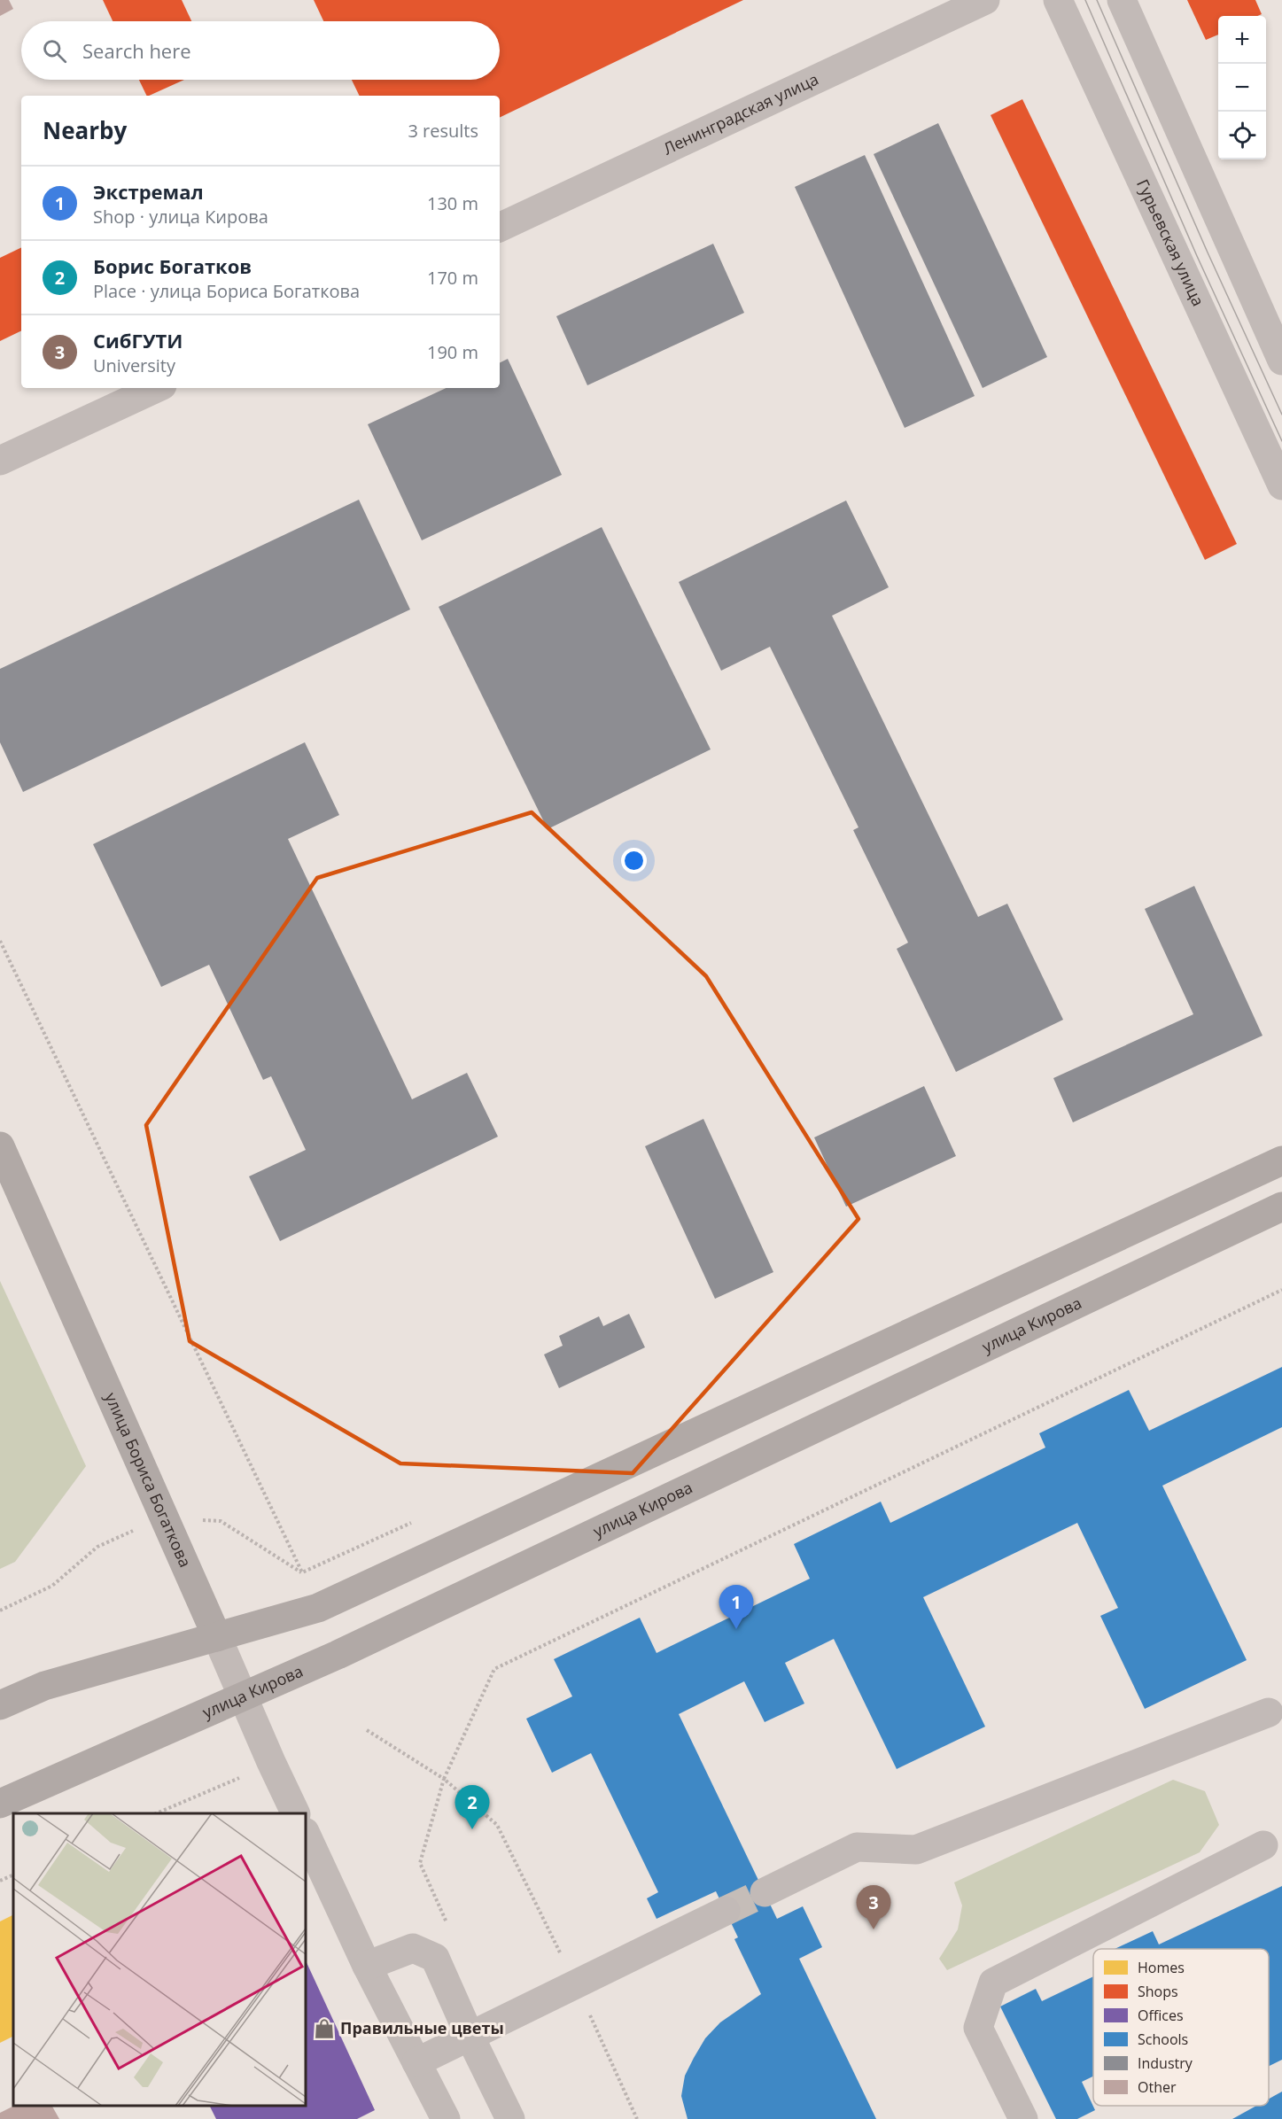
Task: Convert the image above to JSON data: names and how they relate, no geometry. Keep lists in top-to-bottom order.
{
  "streets": {
    "main road": ["улица Кирова", "улица Бориса Богаткова"],
    "street": ["Ленинградская улица", "Гурьевская улица"]
  },
  "crossings": [
    ["улица Кирова", "улица Бориса Богаткова"]
  ],
  "places": {
    "shop": ["Правильные цветы"]
  },
  "legend": [
    "Homes",
    "Shops",
    "Offices",
    "Schools",
    "Industry",
    "Other"
  ],
  "page": {
    "map_buttons": ["+", "−"],
    "search": "Search here",
    "heading": ["Nearby", "3 results"],
    "list": [
      {
        "mark": "1",
        "name": "Экстремал",
        "note": "Shop · улица Кирова",
        "value": "130 m"
      },
      {
        "mark": "2",
        "name": "Борис Богатков",
        "note": "Place · улица Бориса Богаткова",
        "value": "170 m"
      },
      {
        "mark": "3",
        "name": "СибГУТИ",
        "note": "University",
        "value": "190 m"
      }
    ],
    "pins": ["1", "2", "3"]
  }
}
